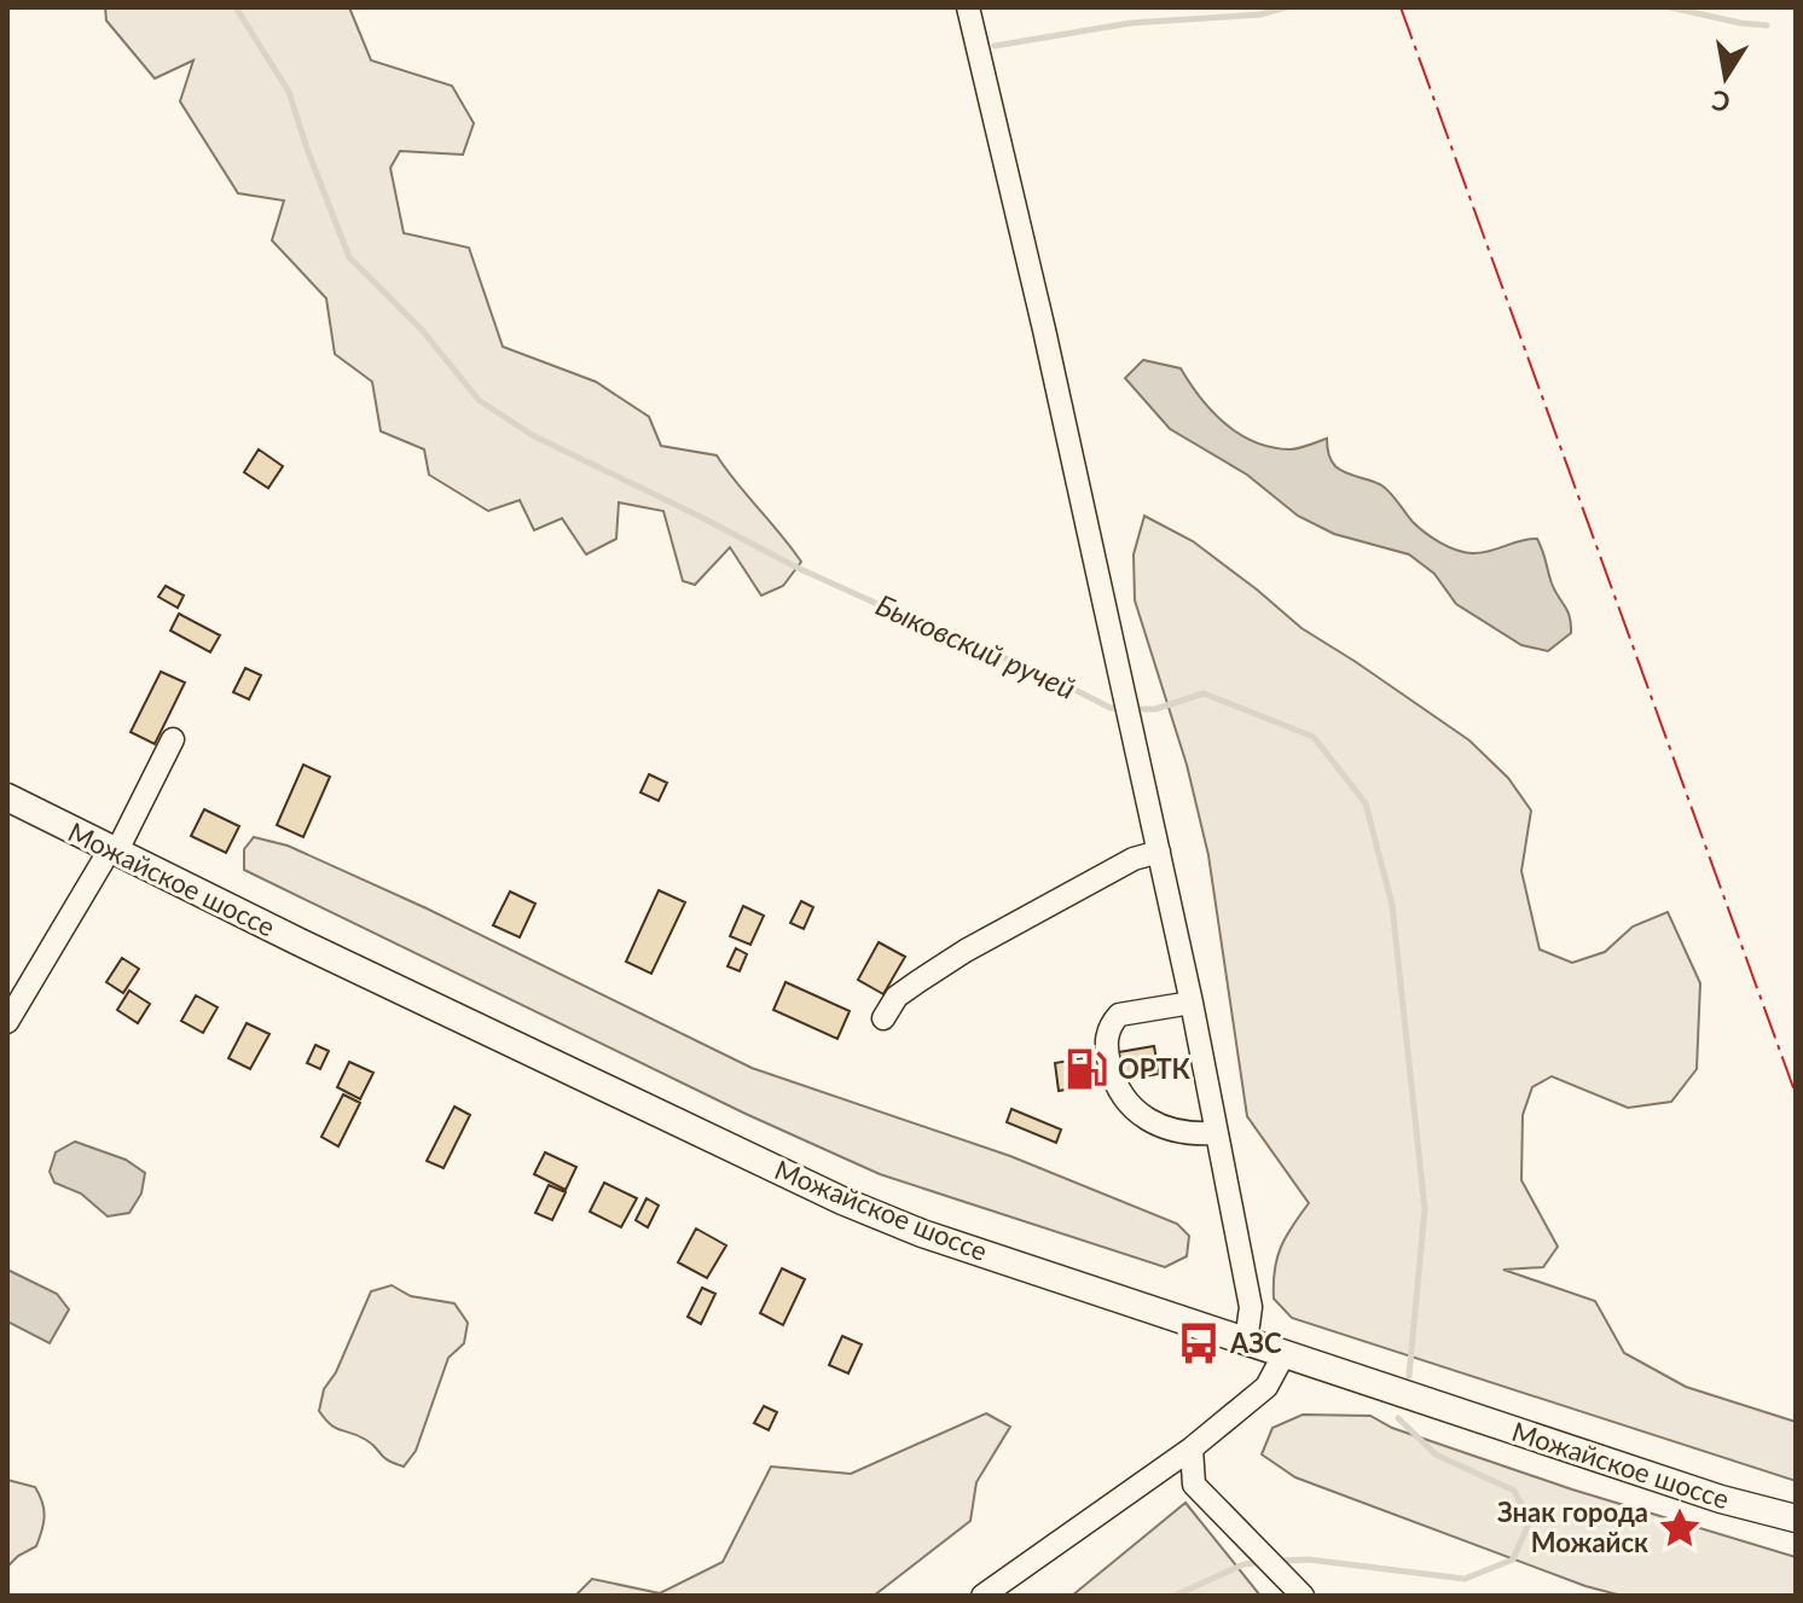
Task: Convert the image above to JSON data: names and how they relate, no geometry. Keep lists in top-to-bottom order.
{
  "streets": {
    "main road": ["Можайское шоссе"]
  },
  "water": ["Быковский ручей"],
  "places": {
    "fuel station": ["ОРТК"],
    "bus stop": ["АЗС"],
    "place": ["Знак города Можайск"]
  },
  "north": "bottom"
}
